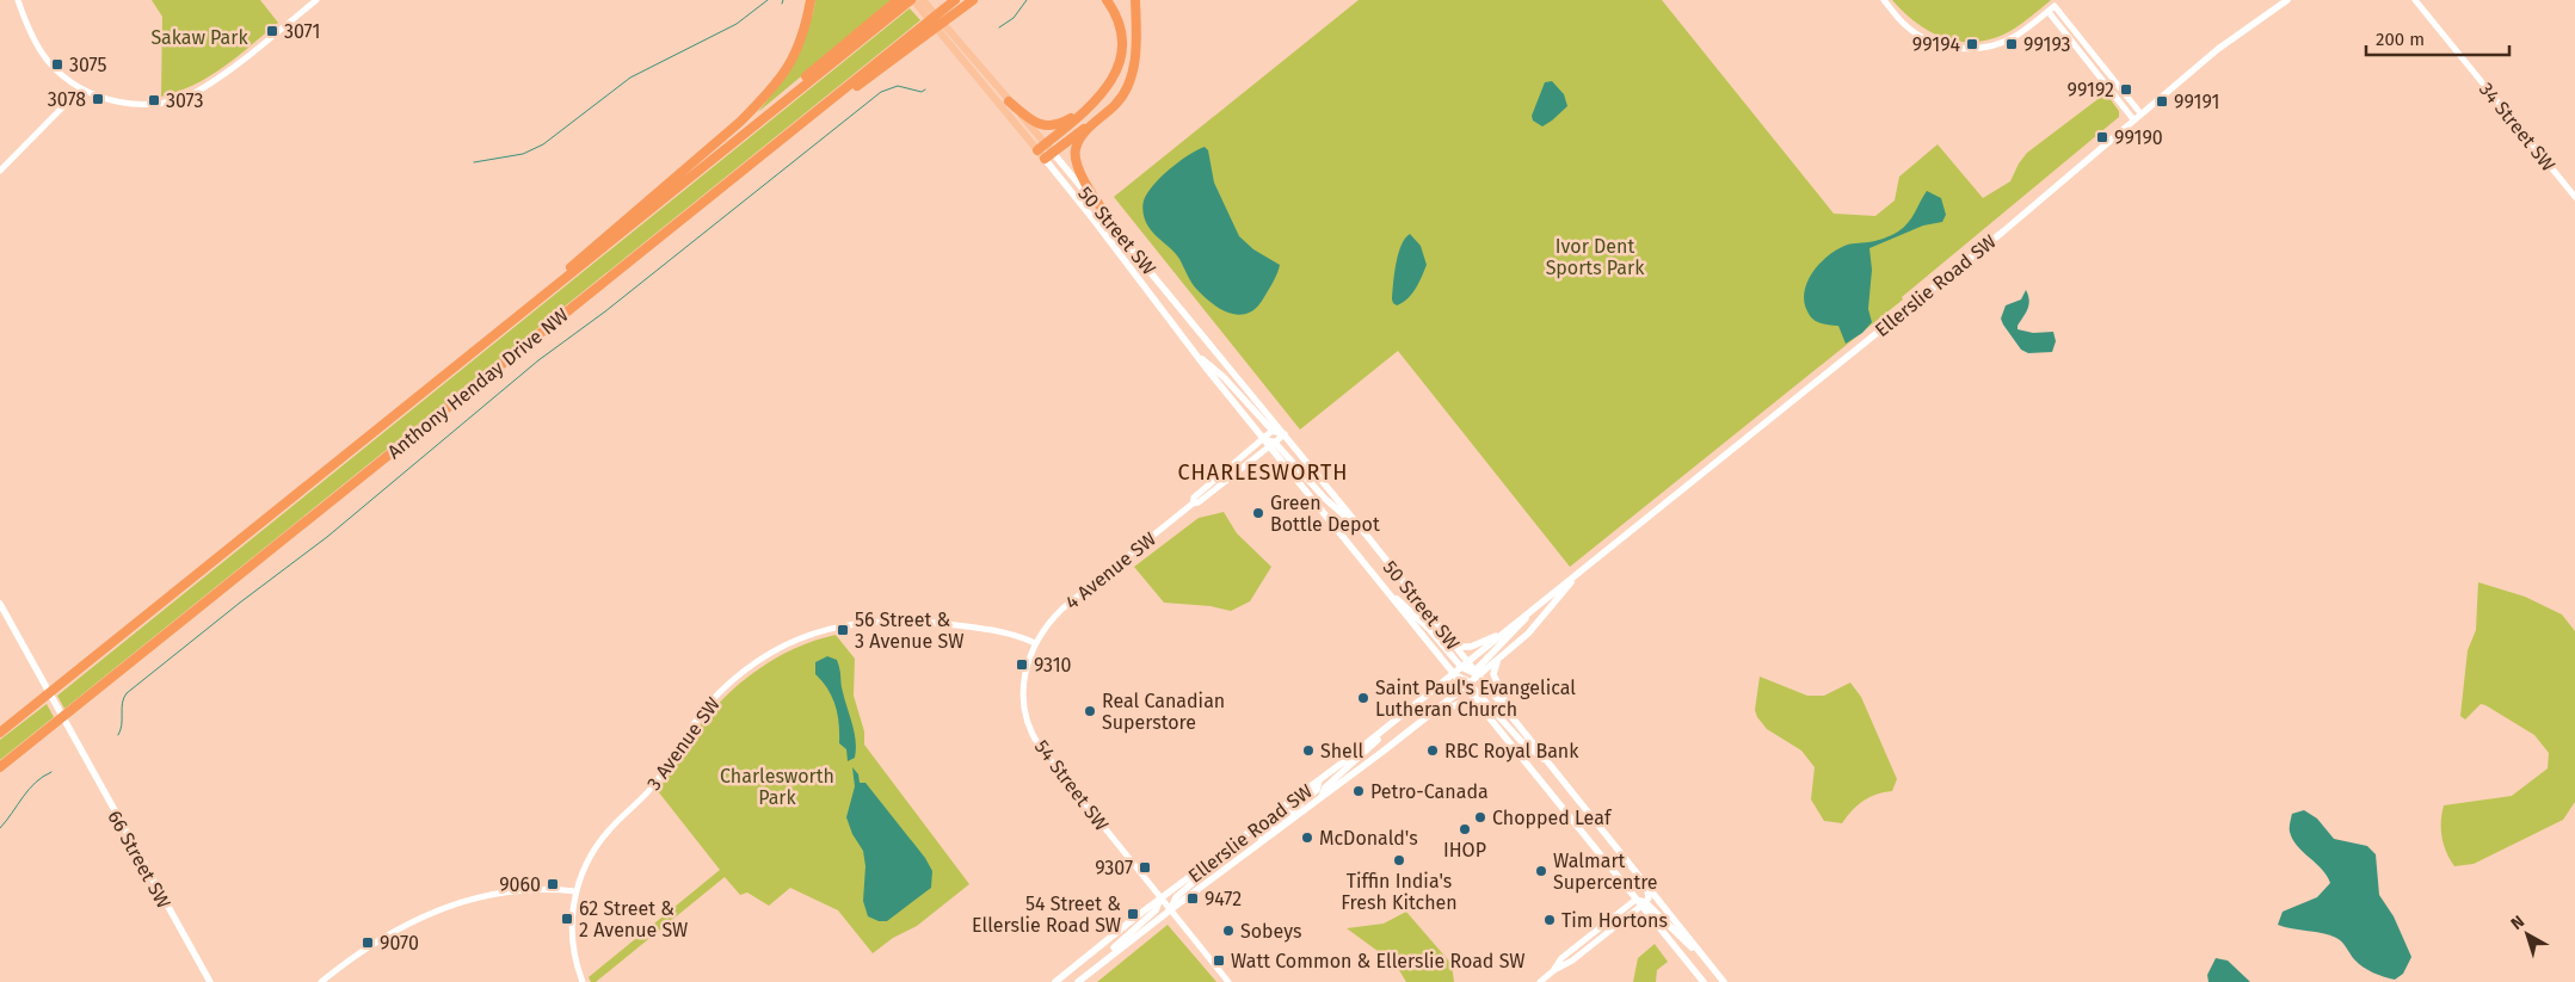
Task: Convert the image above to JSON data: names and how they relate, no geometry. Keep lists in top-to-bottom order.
{
  "streets": {
    "highway": ["Anthony Henday Drive NW"],
    "main road": ["50 Street SW", "Ellerslie Road SW", "66 Street SW"],
    "street": [
      "34 Street SW",
      "4 Avenue SW",
      "3 Avenue SW",
      "54 Street SW"
    ]
  },
  "crossings": [
    ["50 Street SW", "Ellerslie Road SW"],
    ["50 Street SW", "4 Avenue SW"],
    ["Ellerslie Road SW", "54 Street SW"],
    ["4 Avenue SW", "3 Avenue SW"],
    ["4 Avenue SW", "54 Street SW"],
    ["3 Avenue SW", "54 Street SW"]
  ],
  "districts": ["CHARLESWORTH"],
  "parks": ["Sakaw Park", "Ivor Dent Sports Park", "Charlesworth Park"],
  "places": {
    "transit": [
      "3071",
      "99194",
      "99193",
      "3075",
      "99192",
      "3078",
      "3073",
      "99191",
      "99190",
      "56 Street & 3 Avenue SW",
      "9310",
      "9307",
      "9060",
      "9472",
      "54 Street & Ellerslie Road SW",
      "62 Street & 2 Avenue SW",
      "9070",
      "Watt Common & Ellerslie Road SW"
    ],
    "other": [
      "Green Bottle Depot",
      "Saint Paul's Evangelical Lutheran Church",
      "Real Canadian Superstore",
      "Shell",
      "RBC Royal Bank",
      "Petro-Canada",
      "Chopped Leaf",
      "IHOP",
      "McDonald's",
      "Tiffin India's Fresh Kitchen",
      "Walmart Supercentre",
      "Tim Hortons",
      "Sobeys"
    ]
  },
  "scale_bar": "200 m",
  "north": "top left"
}
